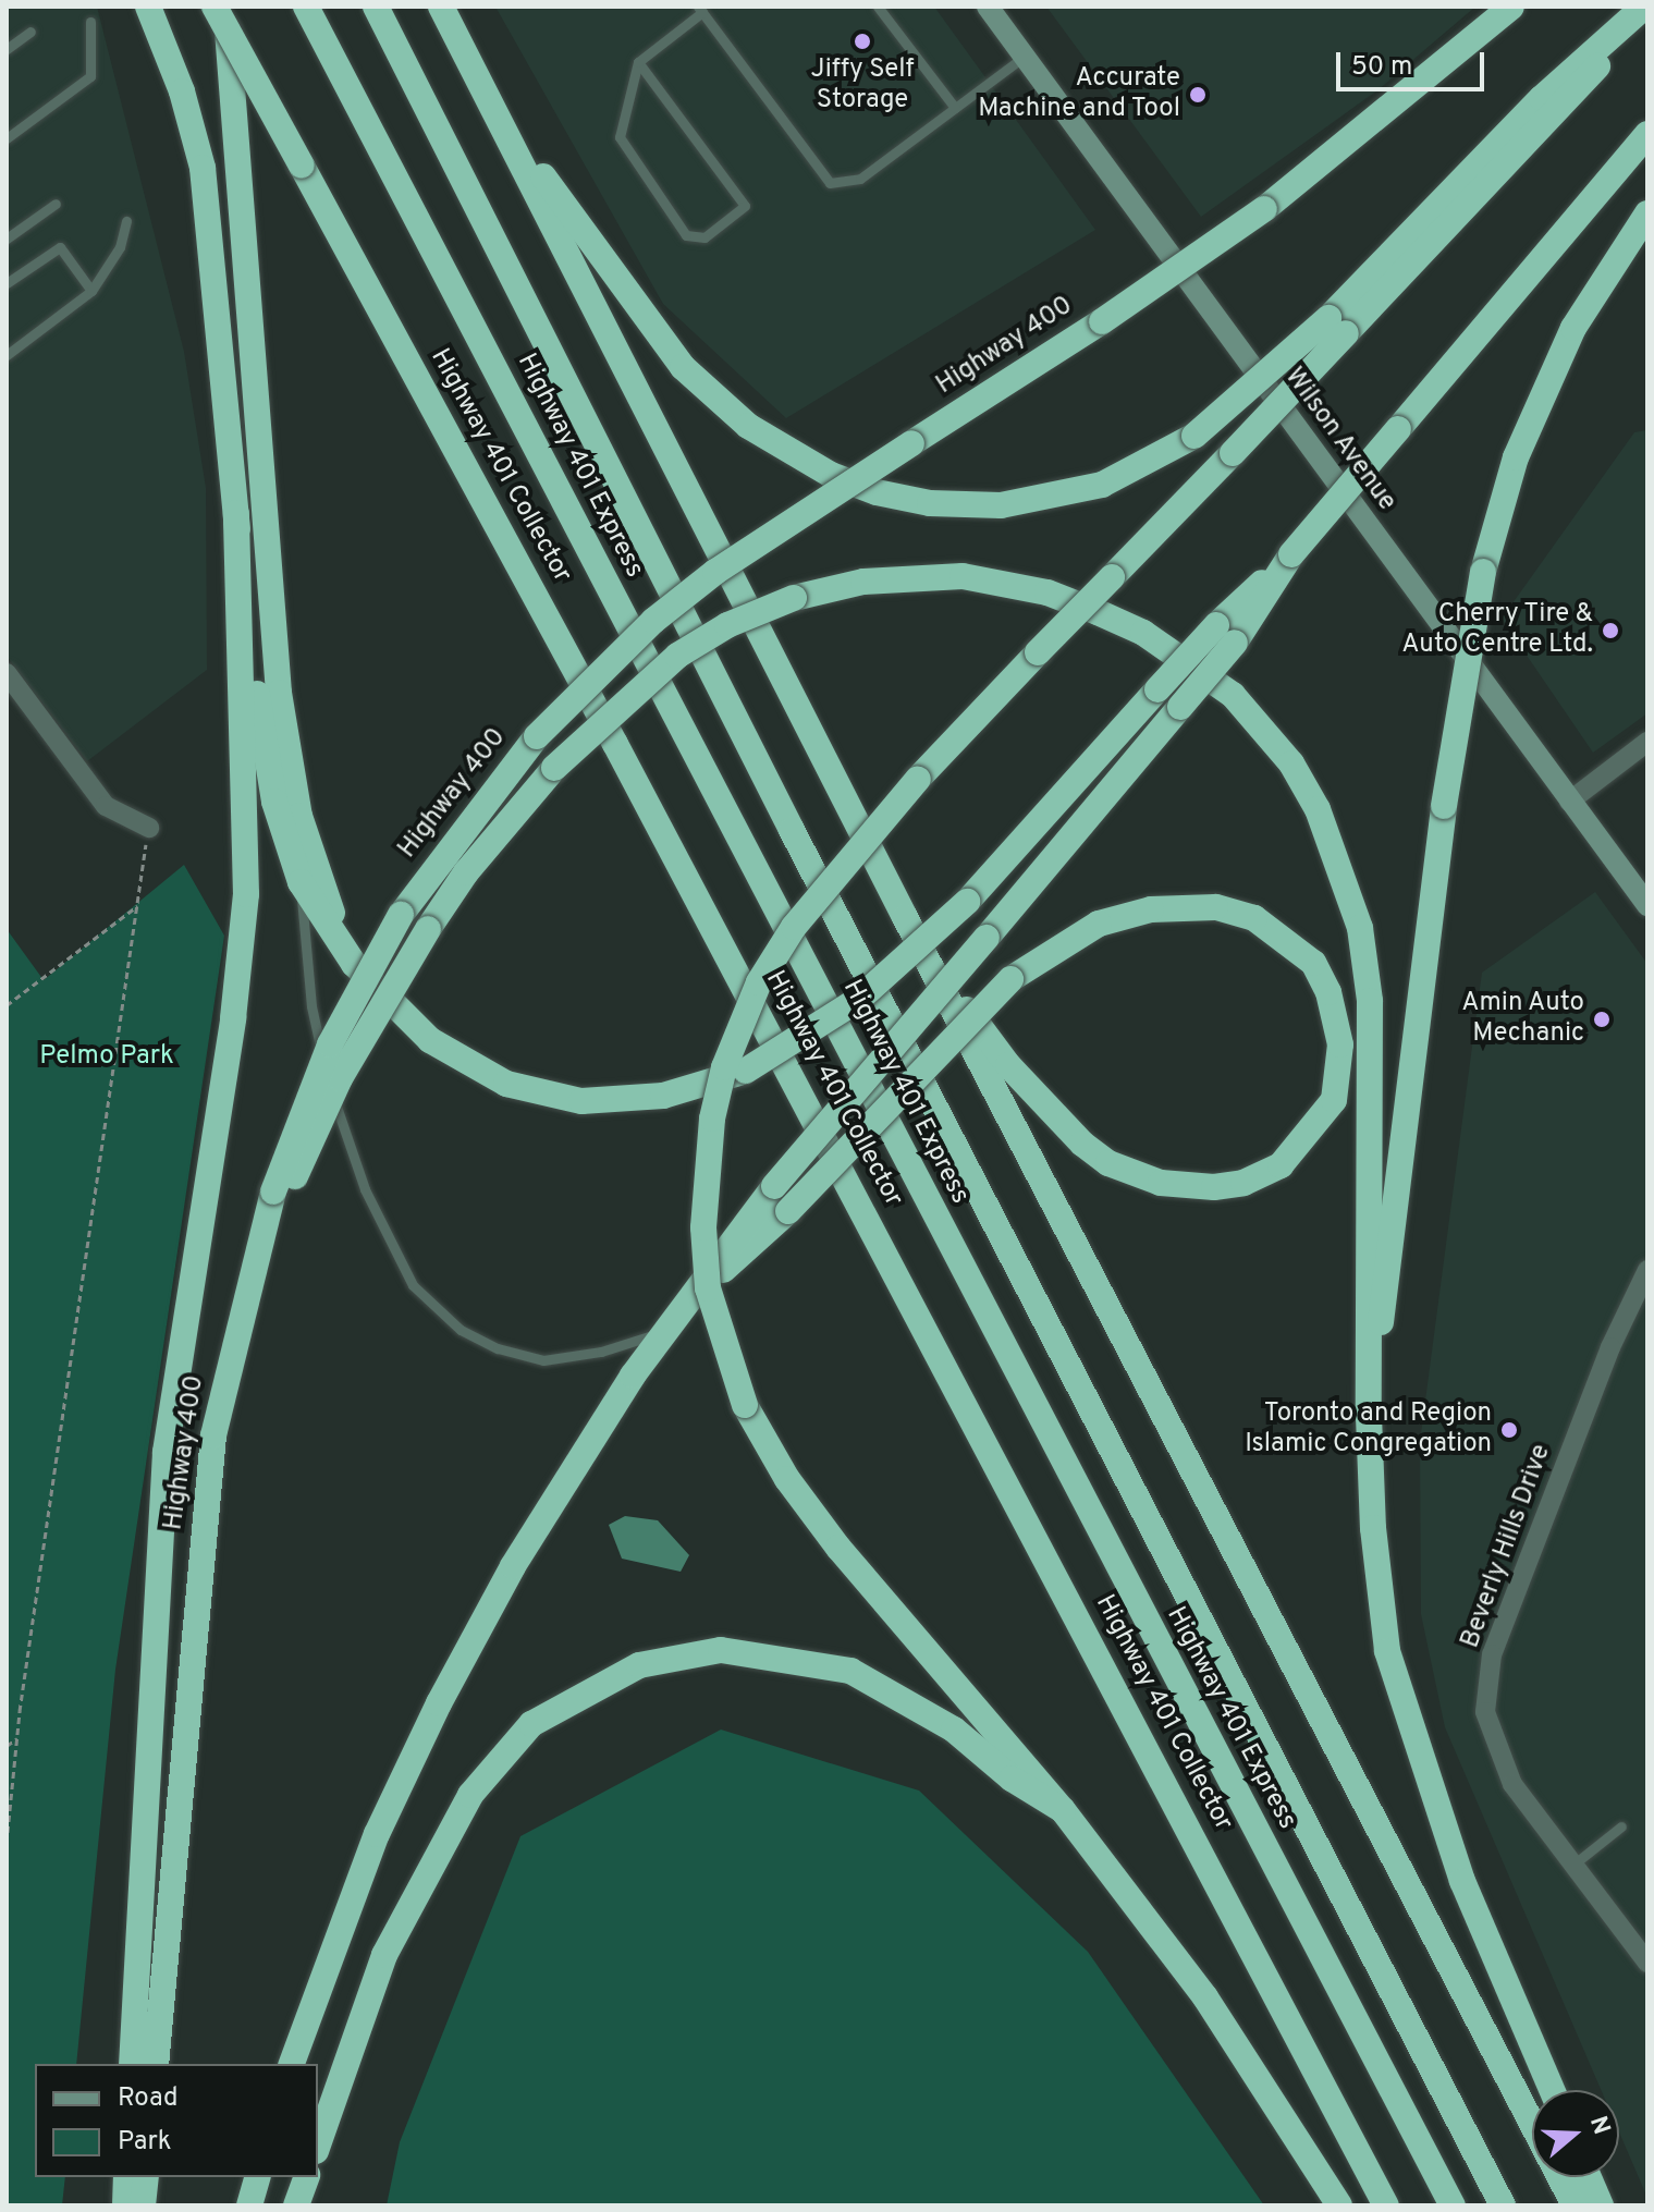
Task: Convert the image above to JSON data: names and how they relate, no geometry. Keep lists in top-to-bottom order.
{
  "streets": {
    "highway": ["Highway 400", "Highway 401 Collector", "Highway 401 Express"],
    "main road": ["Wilson Avenue"],
    "street": ["Beverly Hills Drive"]
  },
  "parks": ["Pelmo Park"],
  "places": [
    "Jiffy Self Storage",
    "Accurate Machine and Tool",
    "Cherry Tire & Auto Centre Ltd.",
    "Amin Auto Mechanic",
    "Toronto and Region Islamic Congregation"
  ],
  "legend": ["Road", "Park"],
  "scale_bar": "50 m",
  "north": "right"
}
